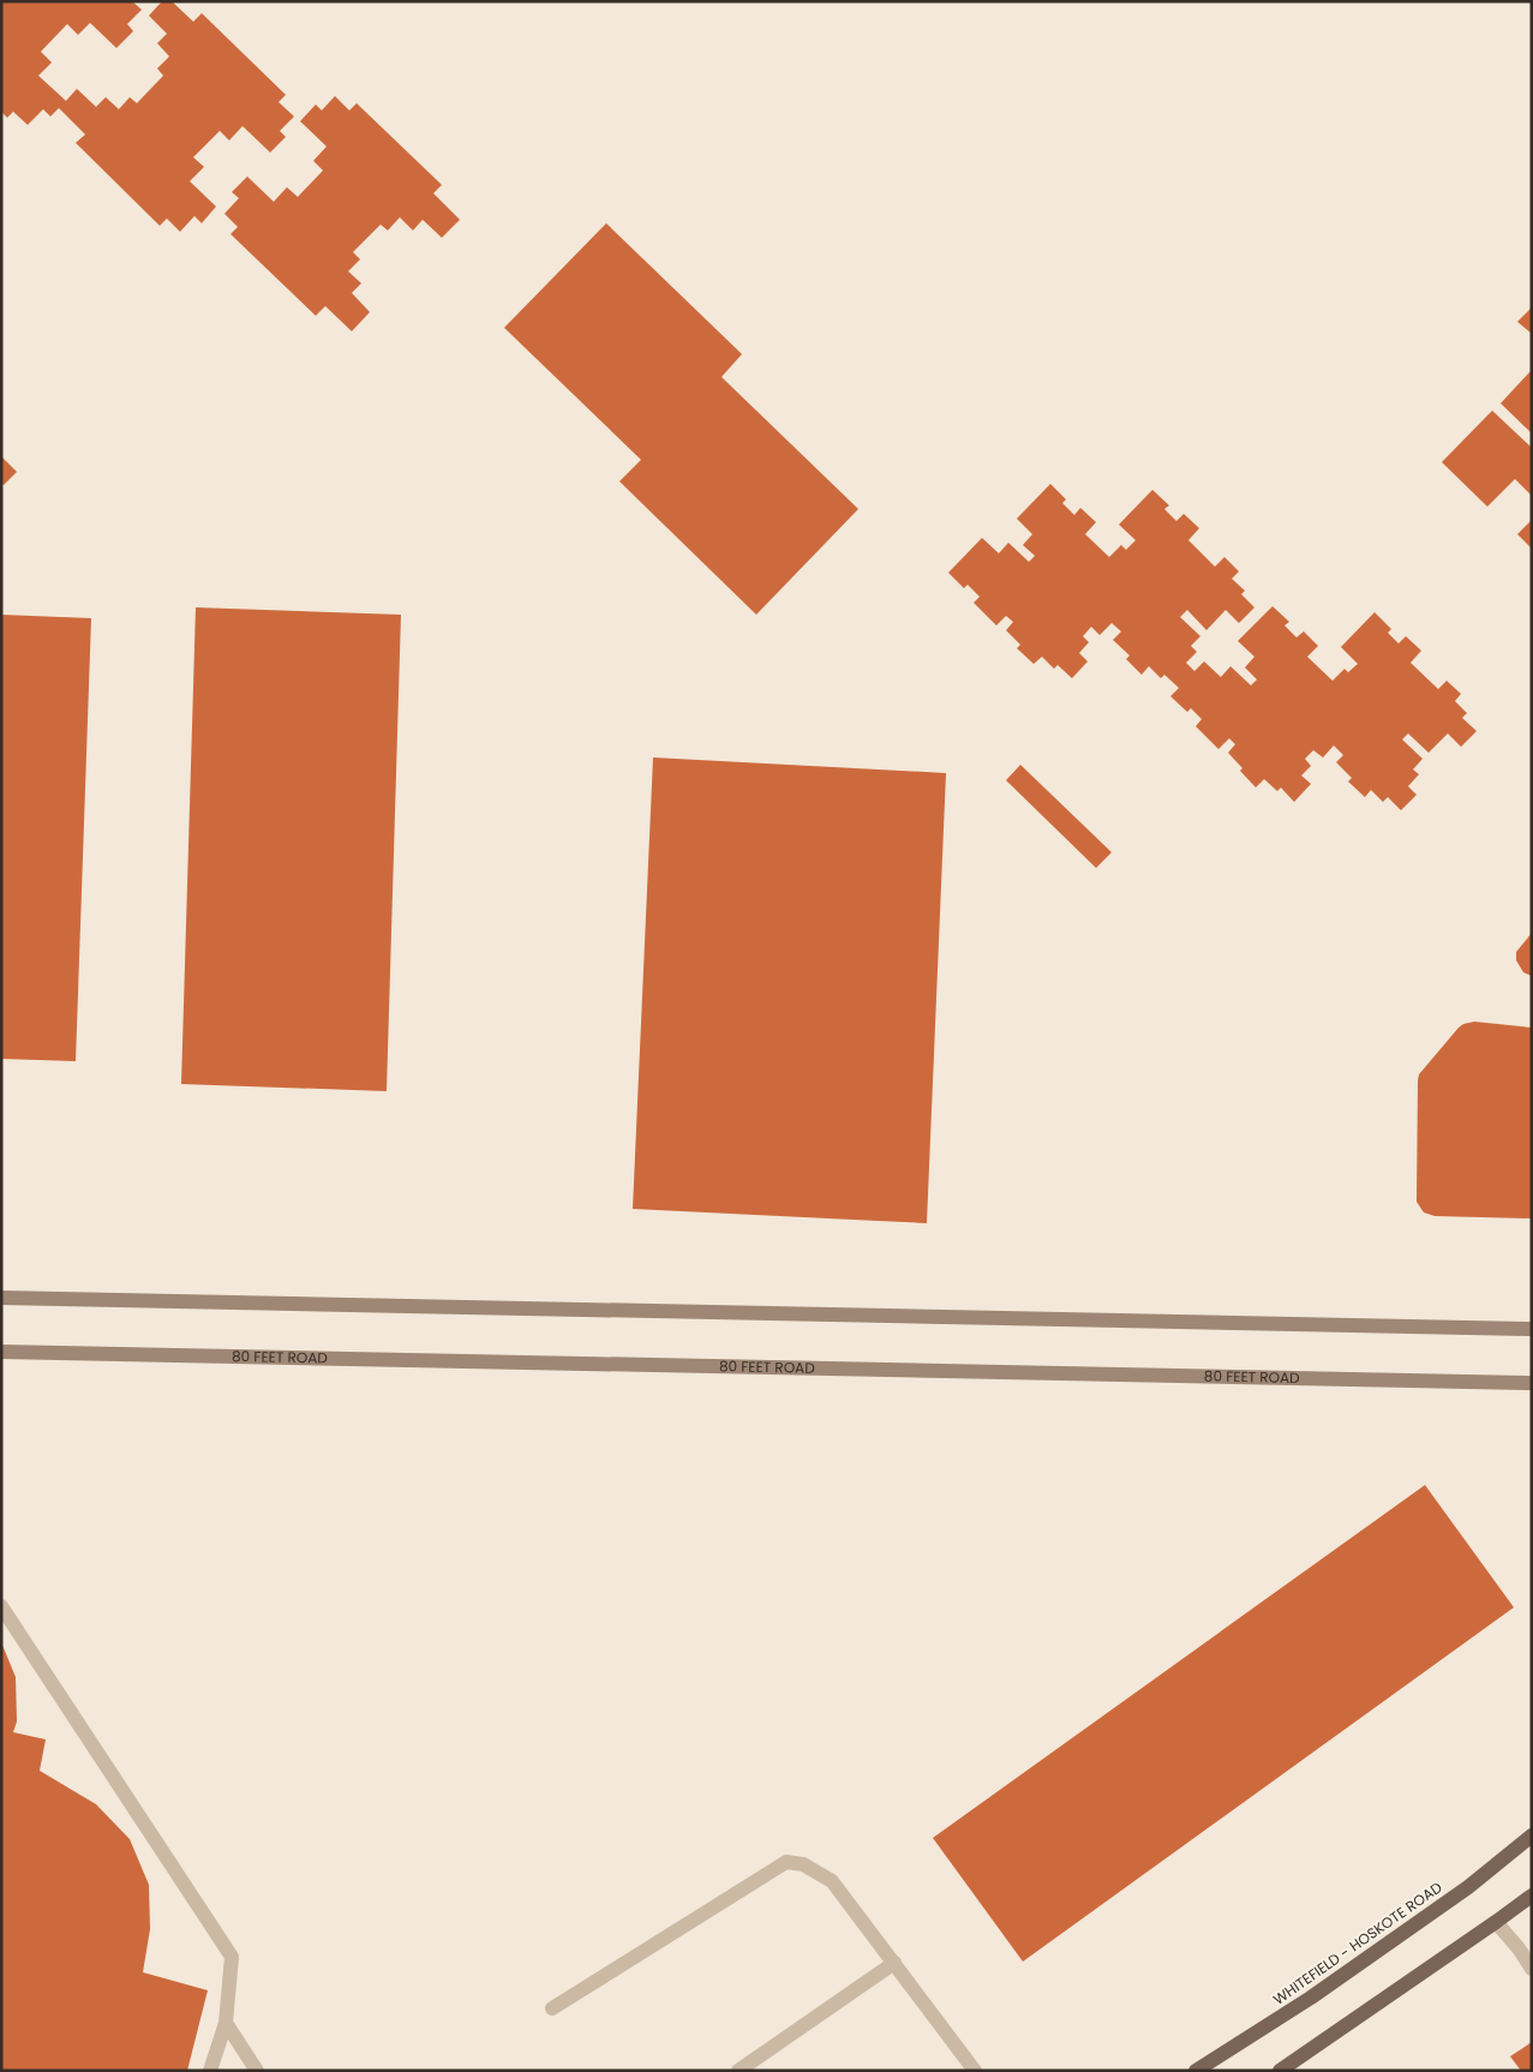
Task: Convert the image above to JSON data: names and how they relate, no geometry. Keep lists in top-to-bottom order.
{
  "streets": {
    "main road": ["WHITEFIELD - HOSKOTE ROAD"],
    "street": ["80 FEET ROAD"]
  }
}
